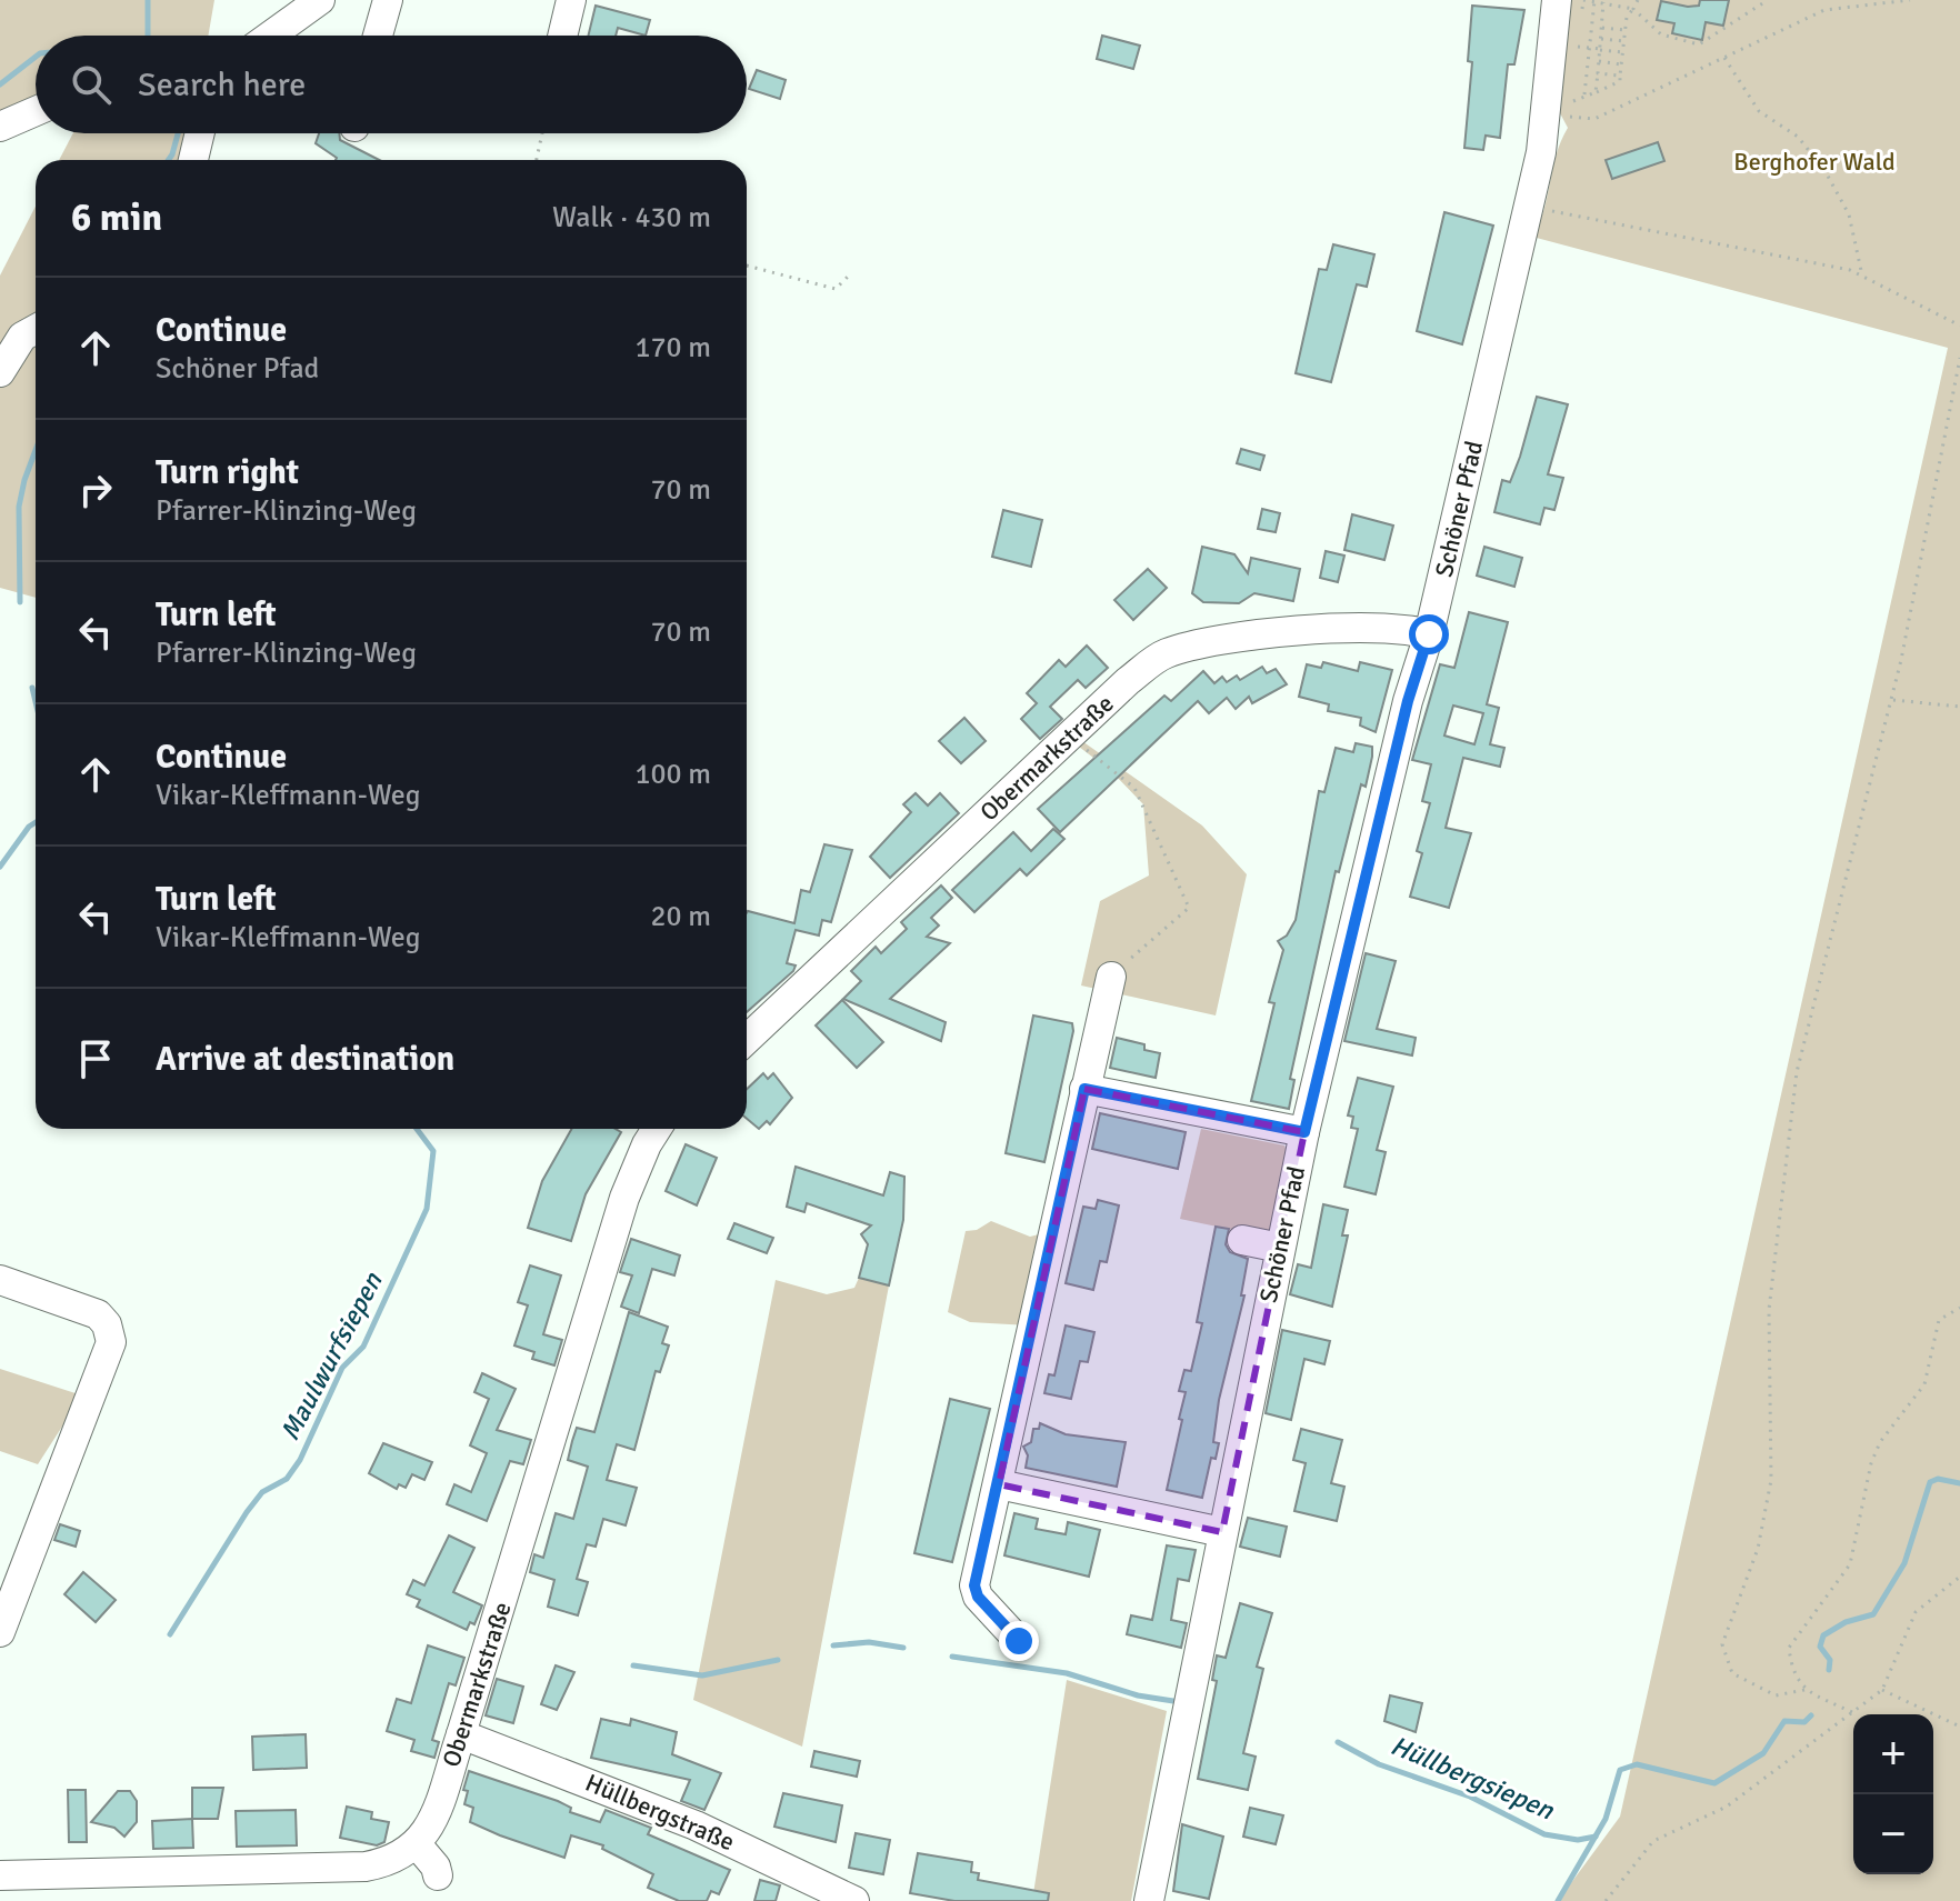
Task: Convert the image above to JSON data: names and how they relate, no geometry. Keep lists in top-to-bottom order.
{
  "streets": {
    "street": ["Schöner Pfad", "Obermarkstraße", "Hüllbergstraße"]
  },
  "crossings": [
    ["Schöner Pfad", "Obermarkstraße"],
    ["Obermarkstraße", "Hüllbergstraße"]
  ],
  "water": ["Maulwurfsiepen", "Hüllbergsiepen"],
  "parks": ["Berghofer Wald"],
  "page": {
    "search": "Search here",
    "heading": ["6 min", "Walk · 430 m"],
    "list": [
      ["Continue", "Schöner Pfad", "170 m"],
      ["Turn right", "Pfarrer-Klinzing-Weg", "70 m"],
      ["Turn left", "Pfarrer-Klinzing-Weg", "70 m"],
      ["Continue", "Vikar-Kleffmann-Weg", "100 m"],
      ["Turn left", "Vikar-Kleffmann-Weg", "20 m"],
      "Arrive at destination"
    ],
    "map_buttons": ["+", "−"]
  }
}
